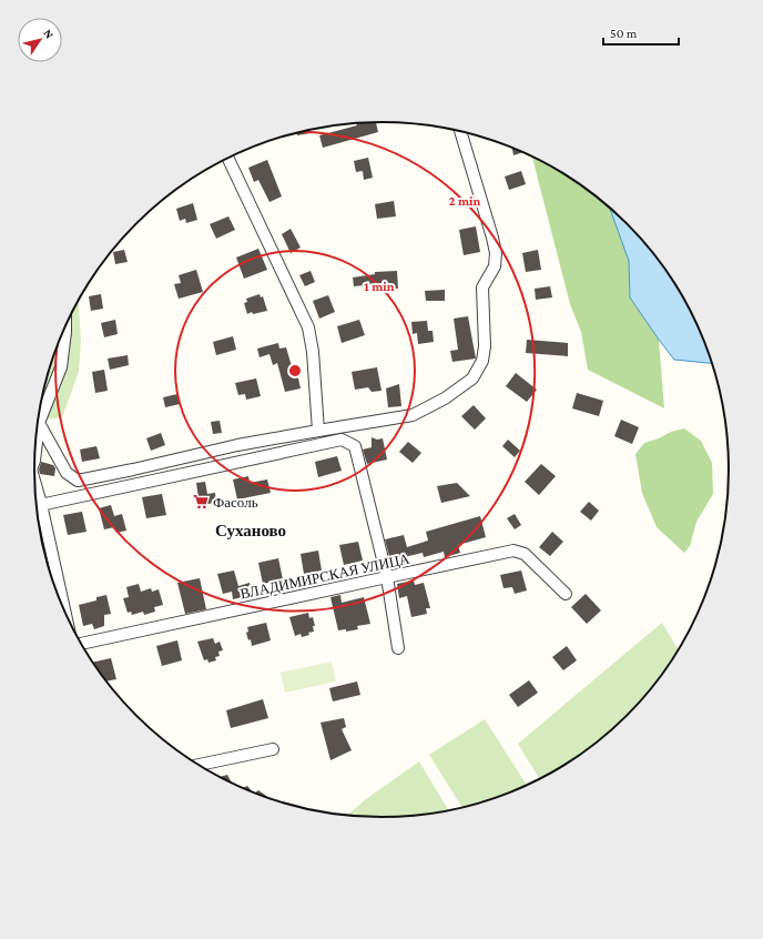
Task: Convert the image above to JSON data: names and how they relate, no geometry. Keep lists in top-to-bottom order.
{
  "streets": {
    "street": ["ВЛАДИМИРСКАЯ УЛИЦА"]
  },
  "districts": ["Суханово"],
  "places": {
    "supermarket": ["Фасоль"]
  },
  "scale_bar": "50 m",
  "north": "top right",
  "rings": ["2 min", "1 min"]
}
